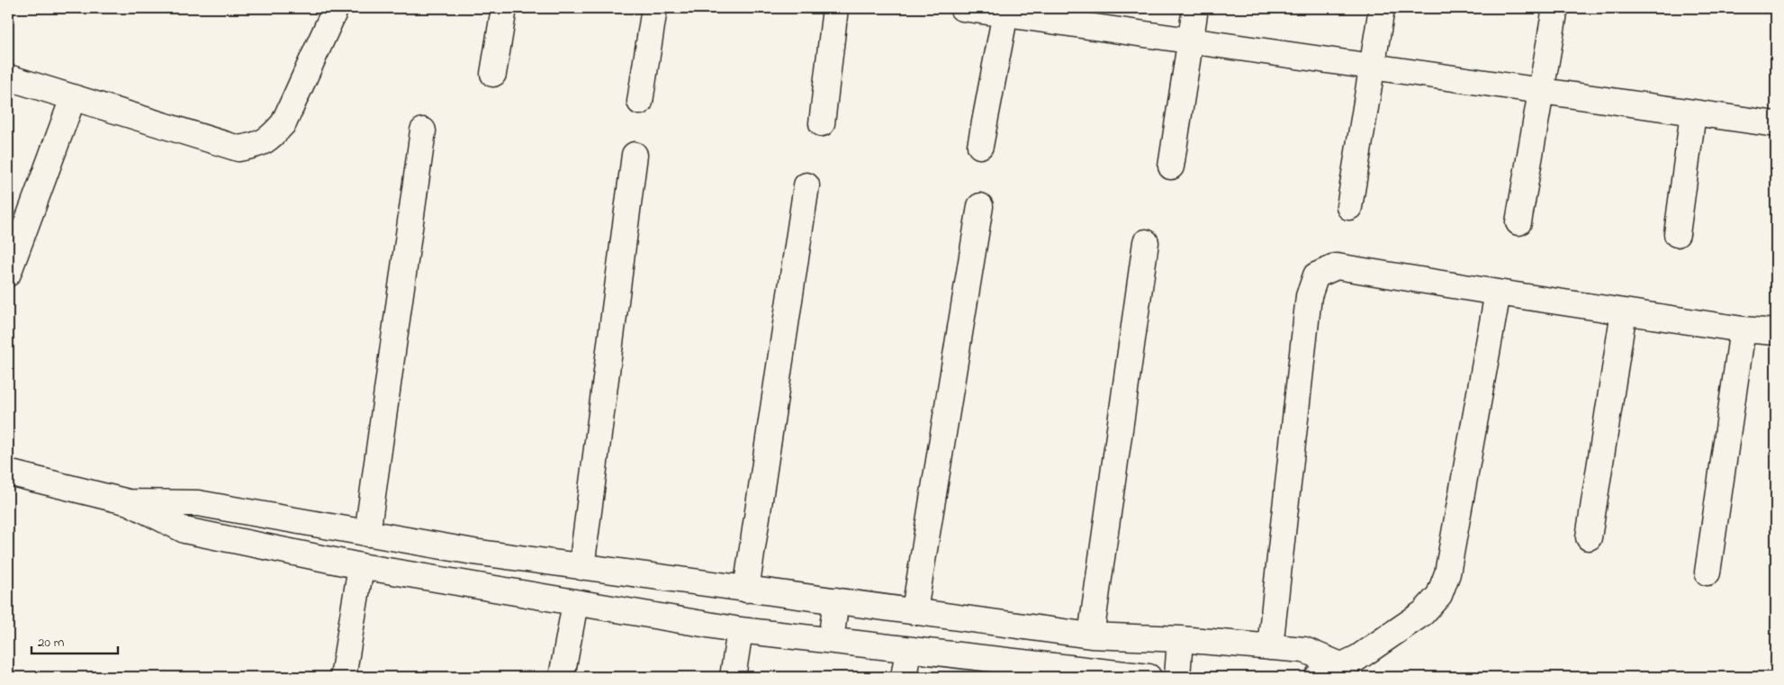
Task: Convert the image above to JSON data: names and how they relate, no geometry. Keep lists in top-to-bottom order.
{
  "scale_bar": "20 m"
}
